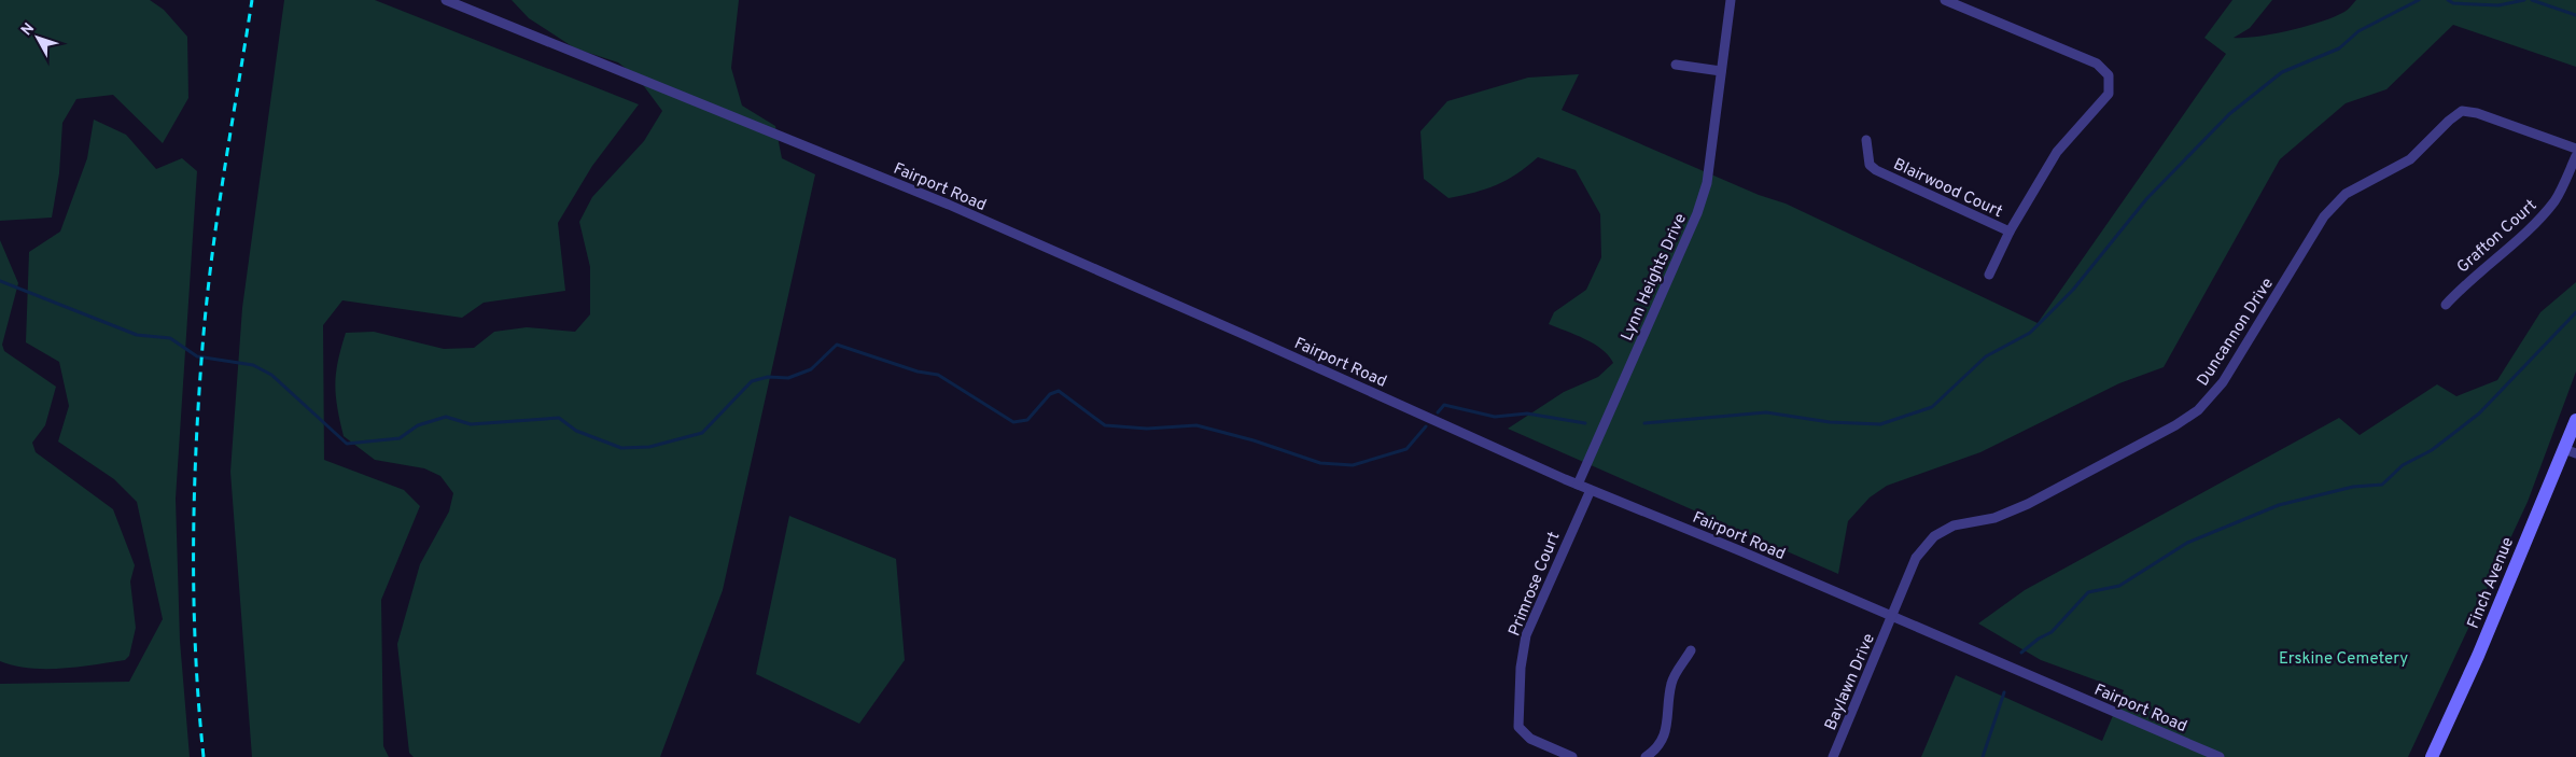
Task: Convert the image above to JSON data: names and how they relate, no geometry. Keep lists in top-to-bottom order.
{
  "streets": {
    "main road": ["Finch Avenue"],
    "street": [
      "Fairport Road",
      "Blairwood Court",
      "Grafton Court",
      "Lynn Heights Drive",
      "Duncannon Drive",
      "Primrose Court",
      "Baylawn Drive"
    ]
  },
  "crossings": [
    ["Fairport Road", "Lynn Heights Drive"],
    ["Fairport Road", "Duncannon Drive"],
    ["Fairport Road", "Primrose Court"],
    ["Fairport Road", "Baylawn Drive"],
    ["Duncannon Drive", "Baylawn Drive"]
  ],
  "parks": ["Erskine Cemetery"],
  "north": "top left"
}
